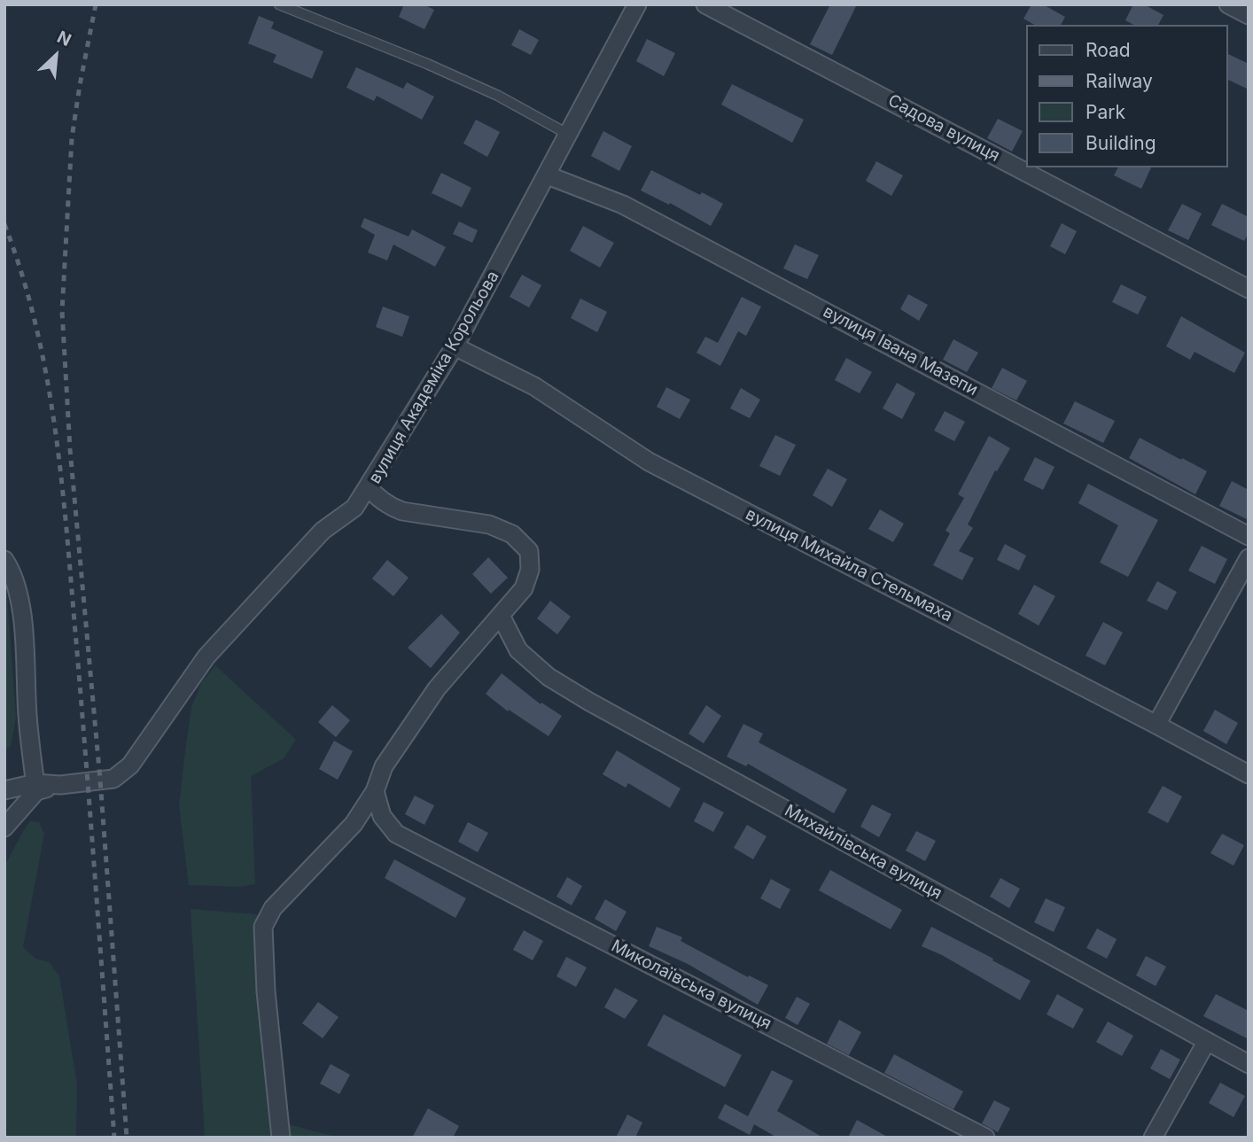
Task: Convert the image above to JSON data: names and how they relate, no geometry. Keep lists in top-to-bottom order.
{
  "streets": {
    "street": [
      "Садова вулиця",
      "вулиця Івана Мазепи",
      "вулиця Академіка Корольова",
      "вулиця Михайла Стельмаха",
      "Михайлівська вулиця",
      "Миколаївська вулиця"
    ]
  },
  "crossings": [
    ["вулиця Івана Мазепи", "вулиця Академіка Корольова"],
    ["вулиця Академіка Корольова", "вулиця Михайла Стельмаха"],
    ["вулиця Академіка Корольова", "Михайлівська вулиця"],
    ["вулиця Академіка Корольова", "Миколаївська вулиця"]
  ],
  "legend": [
    "Road",
    "Railway",
    "Park",
    "Building"
  ],
  "north": "top right"
}
